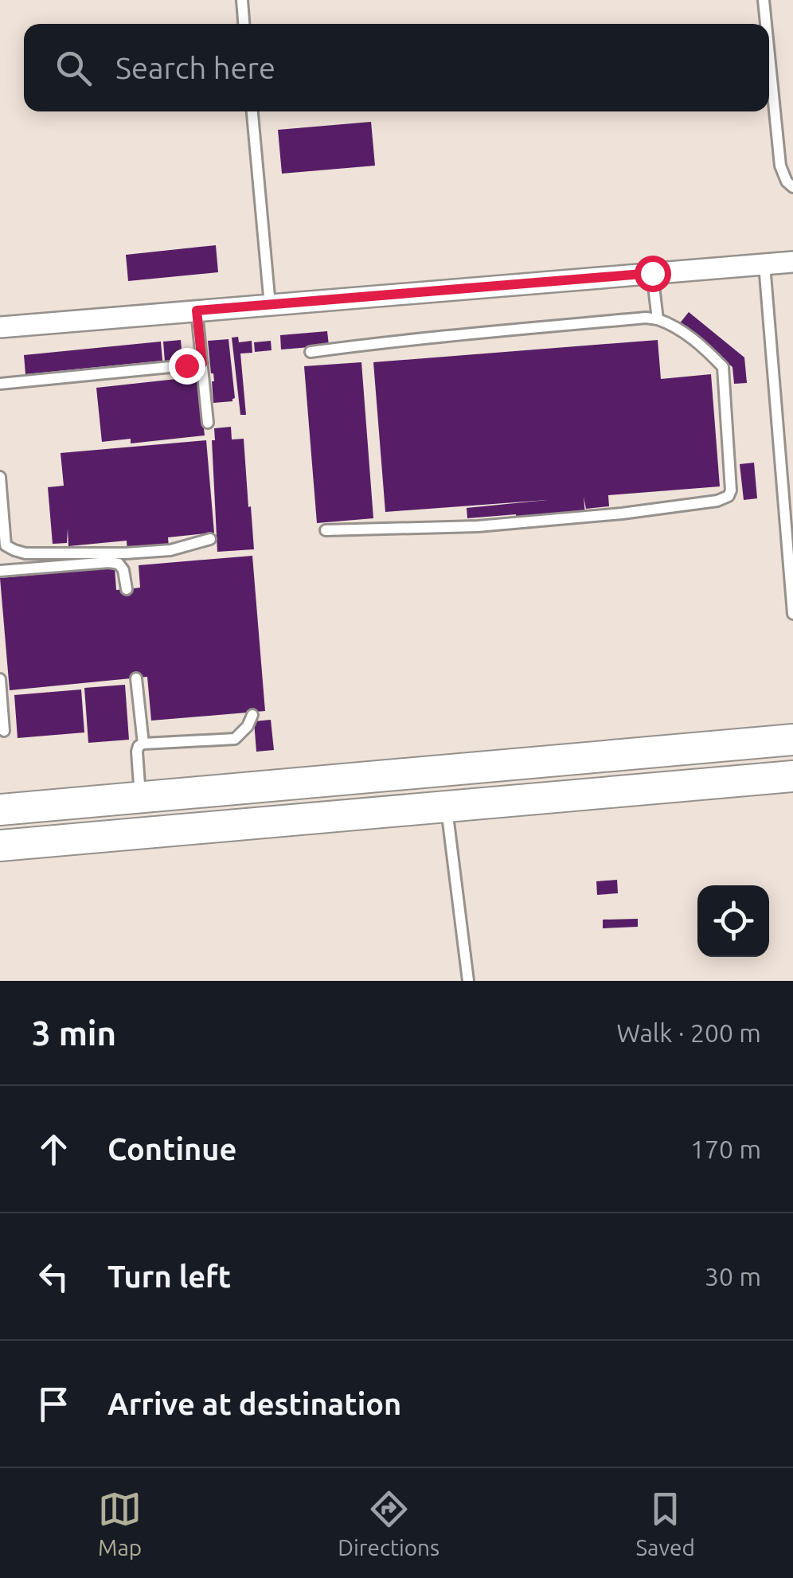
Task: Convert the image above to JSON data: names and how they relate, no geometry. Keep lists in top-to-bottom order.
{
  "page": {
    "search": "Search here",
    "heading": ["3 min", "Walk · 200 m"],
    "list": [
      ["Continue", "170 m"],
      ["Turn left", "30 m"],
      "Arrive at destination"
    ],
    "nav": ["Map", "Directions", "Saved"]
  }
}
